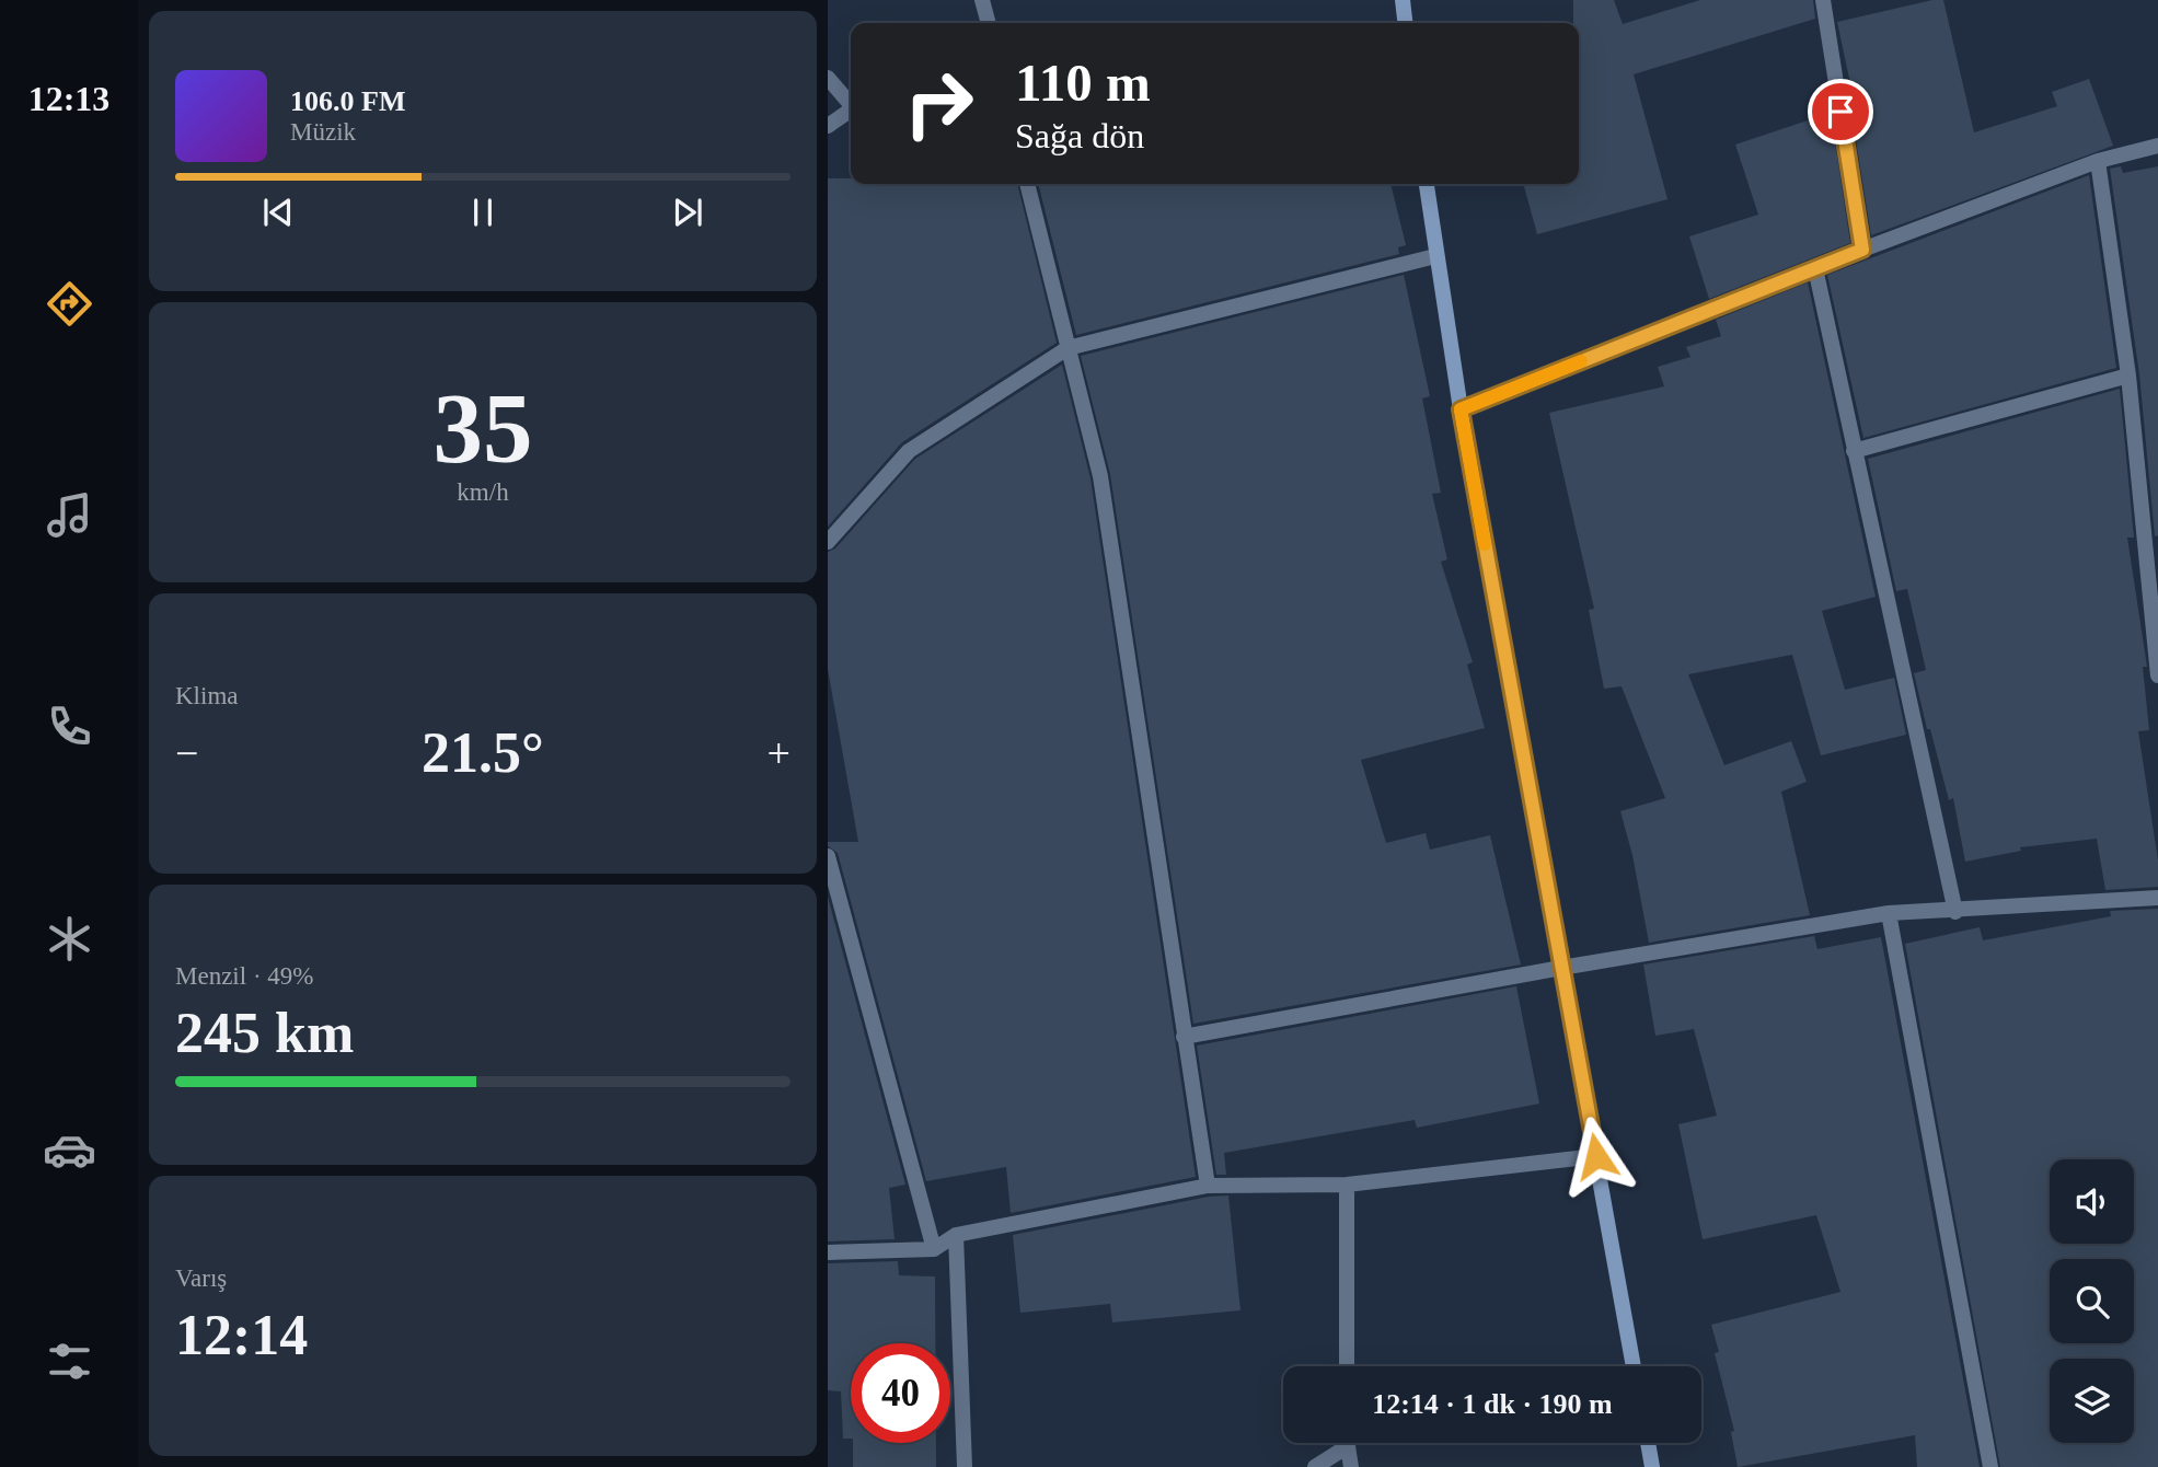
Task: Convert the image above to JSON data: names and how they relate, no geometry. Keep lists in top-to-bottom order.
{
  "page": {
    "tabs": "12:13",
    "turn": ["110 m", "Sağa dön"],
    "song": ["106.0 FM", "Müzik"],
    "tile": [
      ["35", "km/h"],
      "Klima",
      ["Menzil · 49%", "245 km"],
      ["Varış", "12:14"]
    ],
    "heat": ["−", "21.5°", "+"],
    "limit": "40",
    "trip": "12:14 · 1 dk · 190 m"
  }
}
